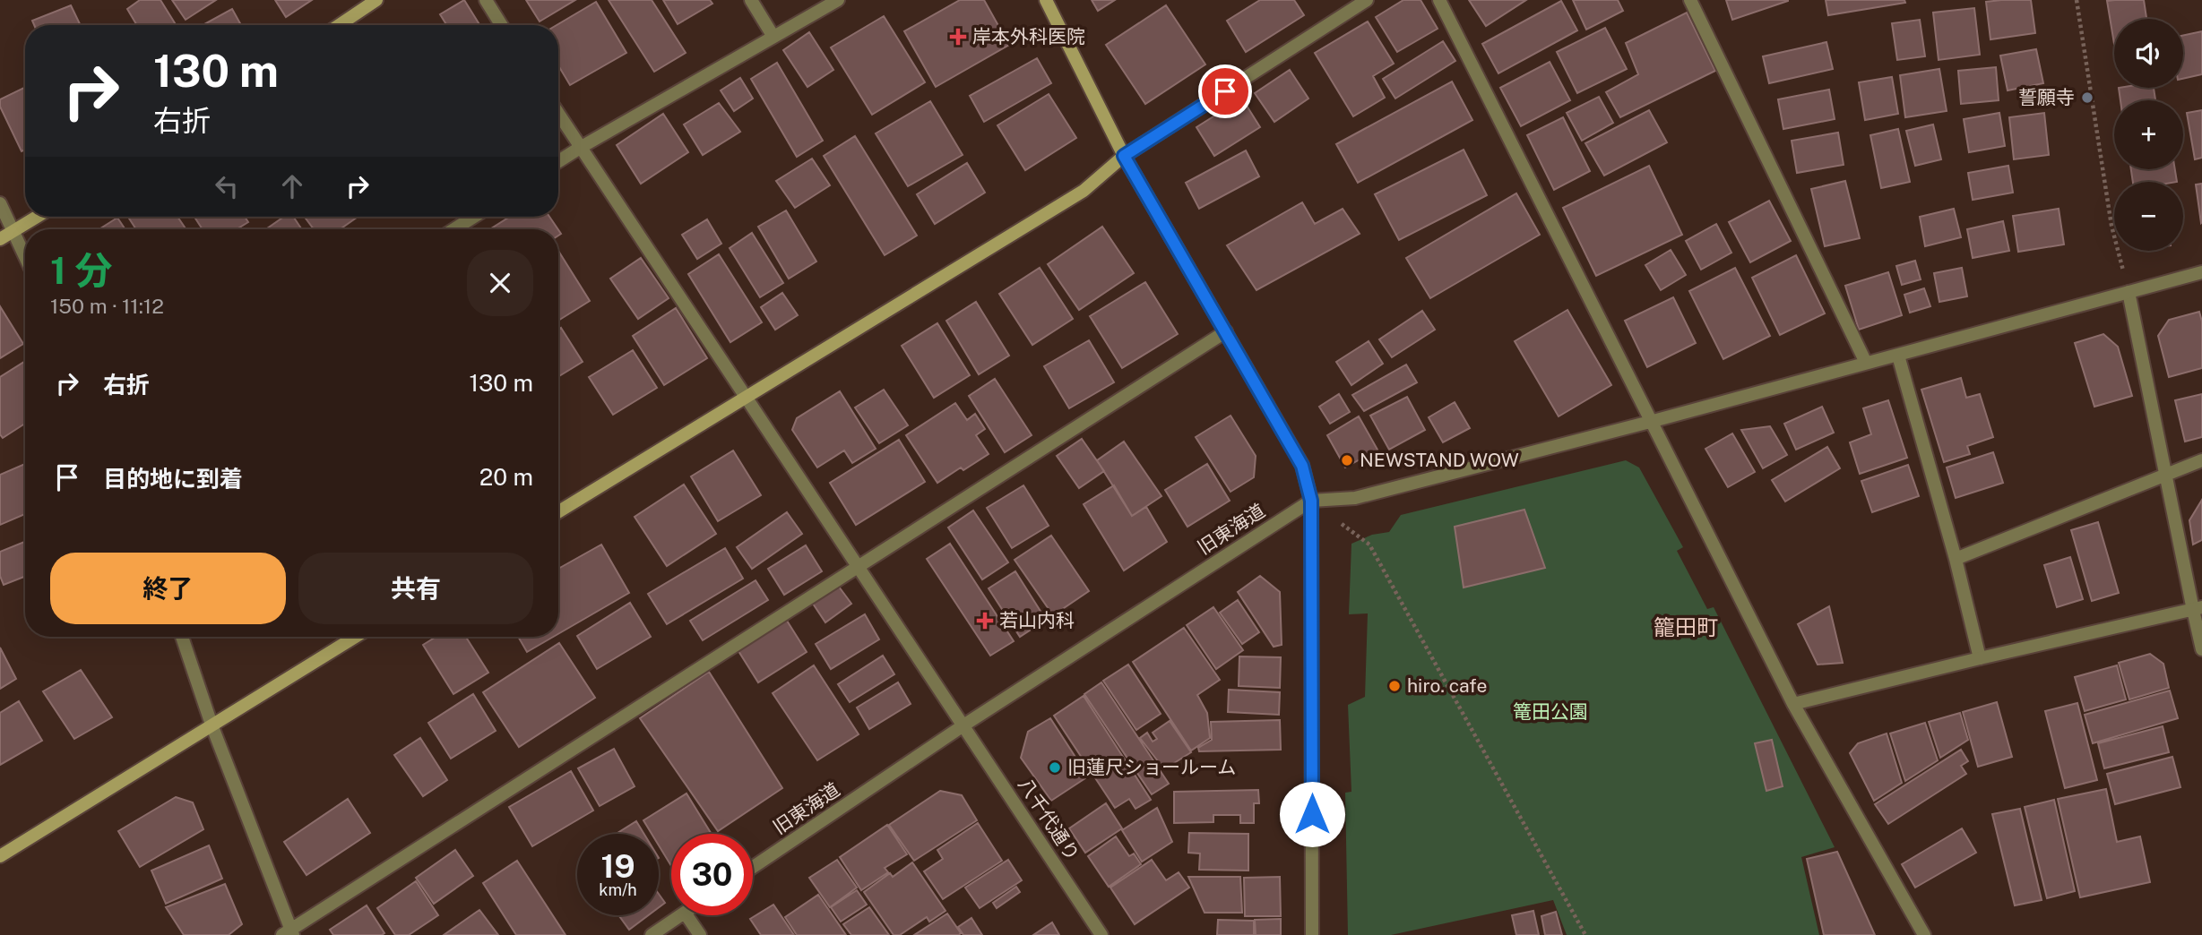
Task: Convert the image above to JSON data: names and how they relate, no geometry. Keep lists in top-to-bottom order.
{
  "streets": {
    "street": ["旧東海道", "八千代通り"]
  },
  "crossings": [
    ["旧東海道", "八千代通り"]
  ],
  "districts": ["籠田町"],
  "parks": ["篭田公園"],
  "places": {
    "health": ["岸本外科医院", "若山内科"],
    "other": [
      "誓願寺",
      "NEWSTAND WOW",
      "hiro. cafe",
      "旧蓮尺ショールーム"
    ]
  },
  "page": {
    "map_buttons": ["+", "−"],
    "turn": ["130 m", "右折"],
    "heading": ["1 分", "150 m · 11:12"],
    "list": [
      {
        "name": "右折",
        "value": "130 m"
      },
      {
        "name": "目的地に到着",
        "value": "20 m"
      }
    ],
    "buttons": ["終了", "共有"],
    "speed": "19 km/h",
    "limit": "30"
  }
}
